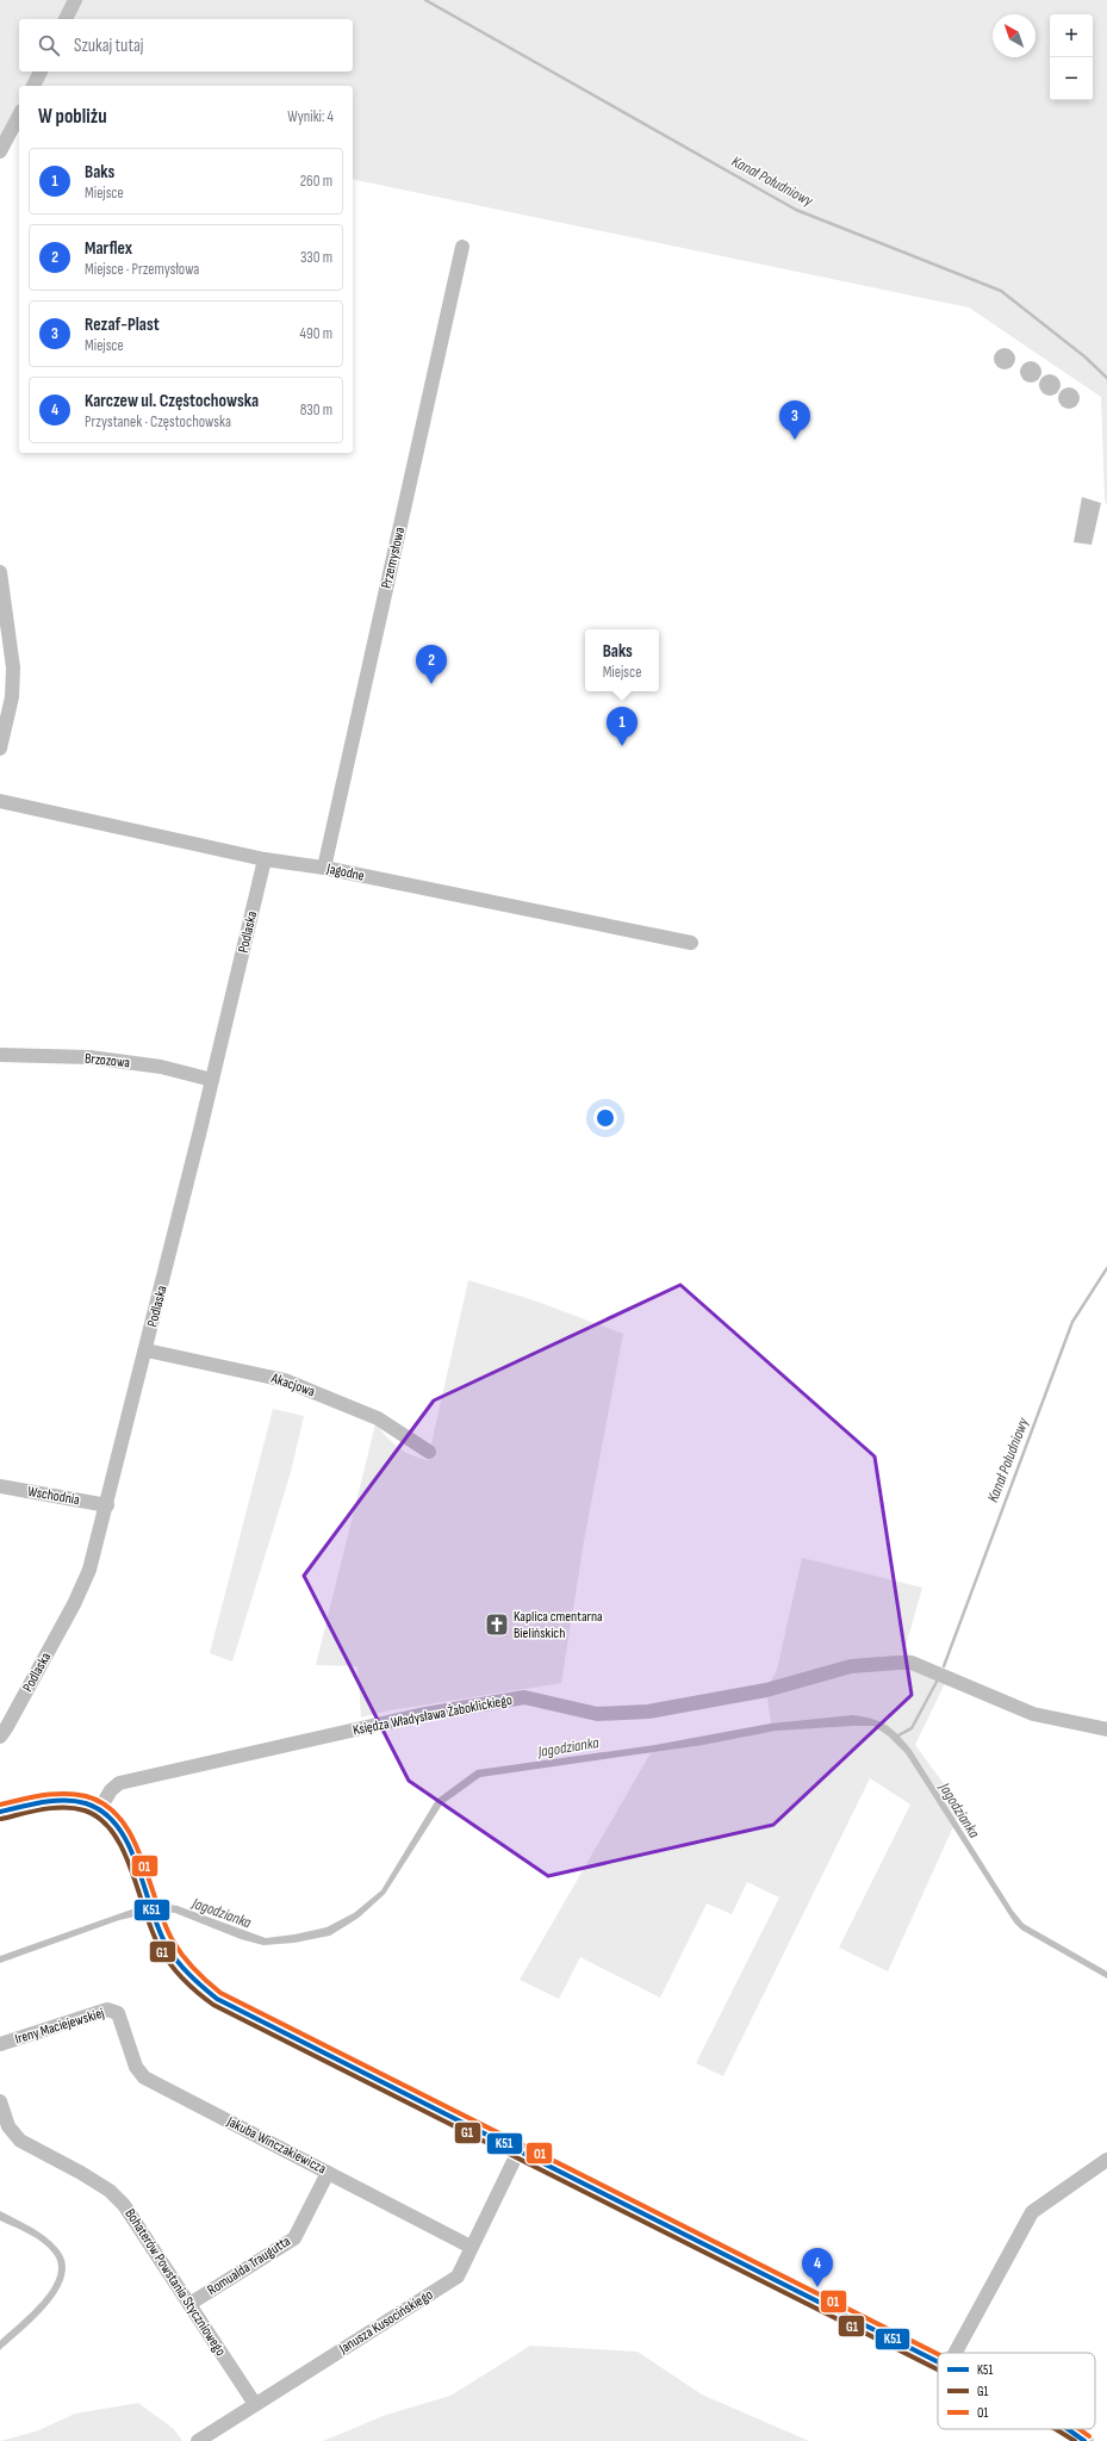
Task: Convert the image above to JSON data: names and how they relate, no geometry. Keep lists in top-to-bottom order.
{
  "streets": {
    "street": [
      "Przemysłowa",
      "Jagodne",
      "Podlaska",
      "Brzozowa",
      "Akacjowa",
      "Wschodnia",
      "Księdza Władysława Żaboklickiego",
      "Ireny Maciejewskiej",
      "Jakuba Winczakiewicza",
      "Romualda Traugutta",
      "Bohaterów Powstania Styczniowego",
      "Janusza Kusocińskiego"
    ]
  },
  "crossings": [
    ["Przemysłowa", "Jagodne"],
    ["Jagodne", "Podlaska"],
    ["Podlaska", "Brzozowa"],
    ["Podlaska", "Akacjowa"],
    ["Podlaska", "Wschodnia"],
    ["Ireny Maciejewskiej", "Jakuba Winczakiewicza"],
    ["Jakuba Winczakiewicza", "Romualda Traugutta"],
    ["Jakuba Winczakiewicza", "Janusza Kusocińskiego"],
    ["Romualda Traugutta", "Bohaterów Powstania Styczniowego"],
    ["Bohaterów Powstania Styczniowego", "Janusza Kusocińskiego"]
  ],
  "water": ["Kanał Południowy", "Jagodzianka"],
  "places": {
    "church": ["Kaplica cmentarna Bielińskich"]
  },
  "lines": ["transit line O1", "transit line K51", "transit line G1"],
  "legend": ["K51", "G1", "O1"],
  "north": "top left",
  "page": {
    "map_buttons": ["+", "−"],
    "search": "Szukaj tutaj",
    "heading": ["W pobliżu", "Wyniki: 4"],
    "list": [
      {
        "mark": "1",
        "name": "Baks",
        "note": "Miejsce",
        "value": "260 m"
      },
      {
        "mark": "2",
        "name": "Marflex",
        "note": "Miejsce · Przemysłowa",
        "value": "330 m"
      },
      {
        "mark": "3",
        "name": "Rezaf-Plast",
        "note": "Miejsce",
        "value": "490 m"
      },
      {
        "mark": "4",
        "name": "Karczew ul. Częstochowska",
        "note": "Przystanek · Częstochowska",
        "value": "830 m"
      }
    ],
    "pins": [
      "3",
      "2",
      "1",
      "4"
    ],
    "popup": ["Baks", "Miejsce"]
  }
}
